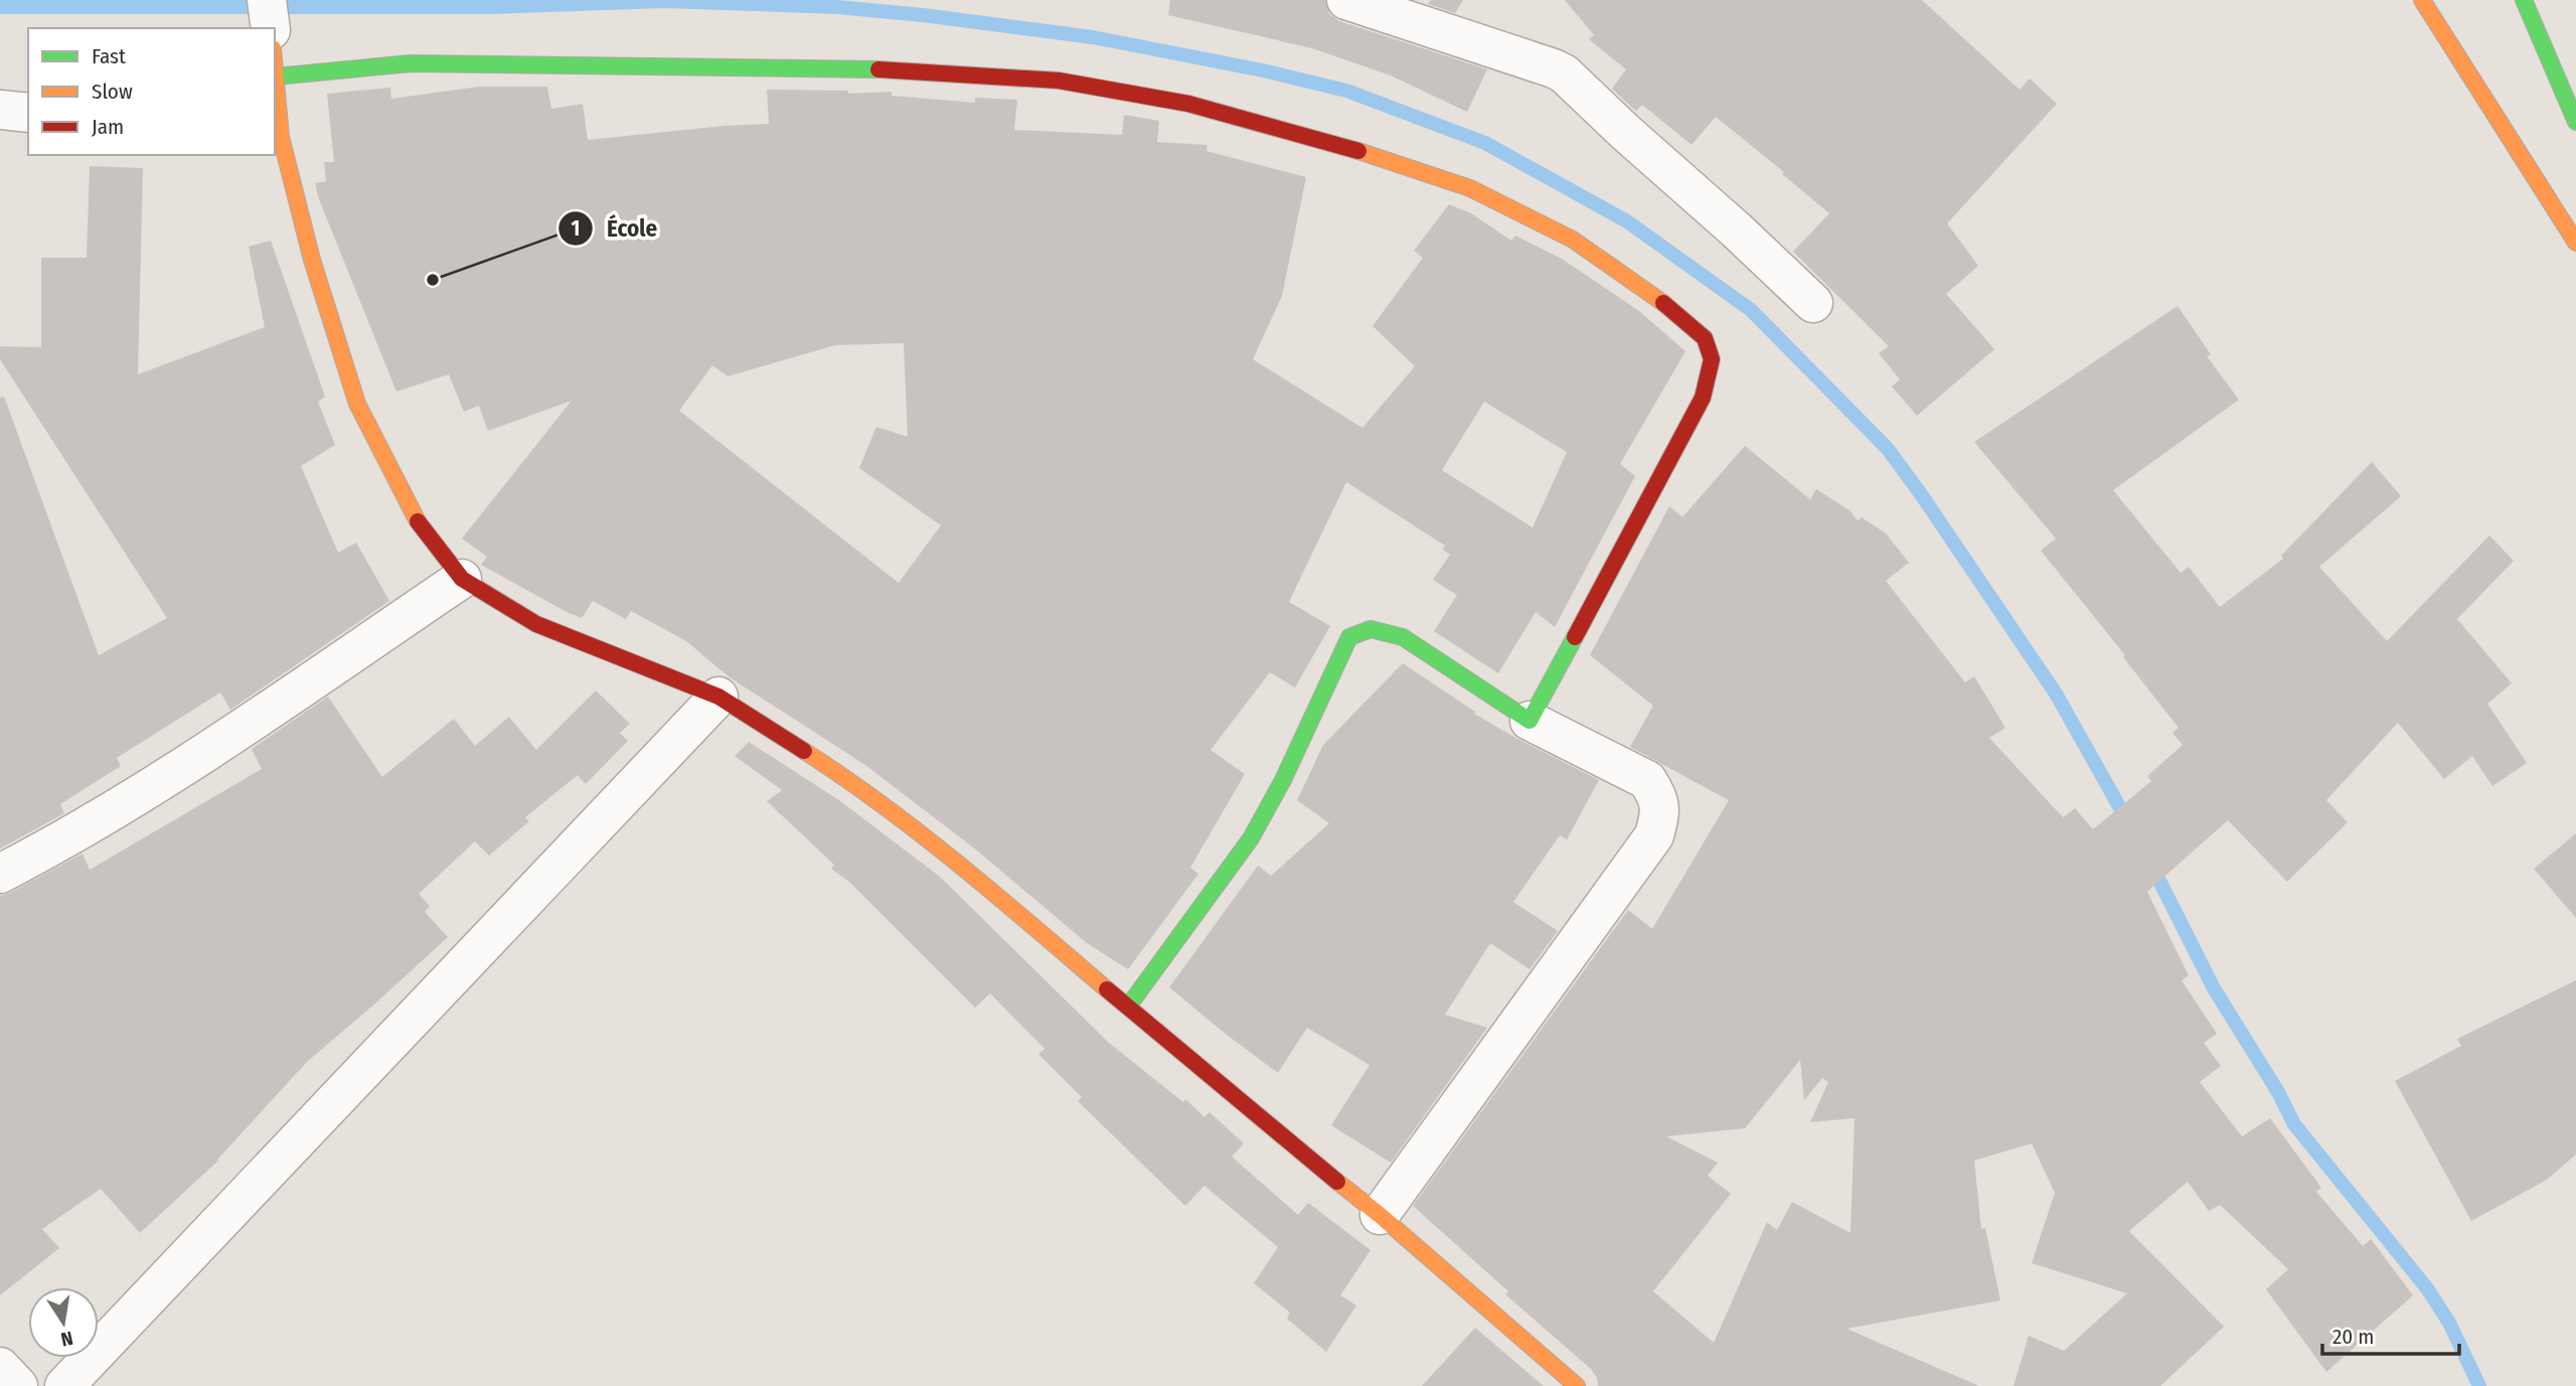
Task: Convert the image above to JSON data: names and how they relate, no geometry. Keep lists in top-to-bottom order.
{
  "places": ["École"],
  "legend": ["Fast", "Slow", "Jam"],
  "scale_bar": "20 m",
  "north": "bottom"
}
